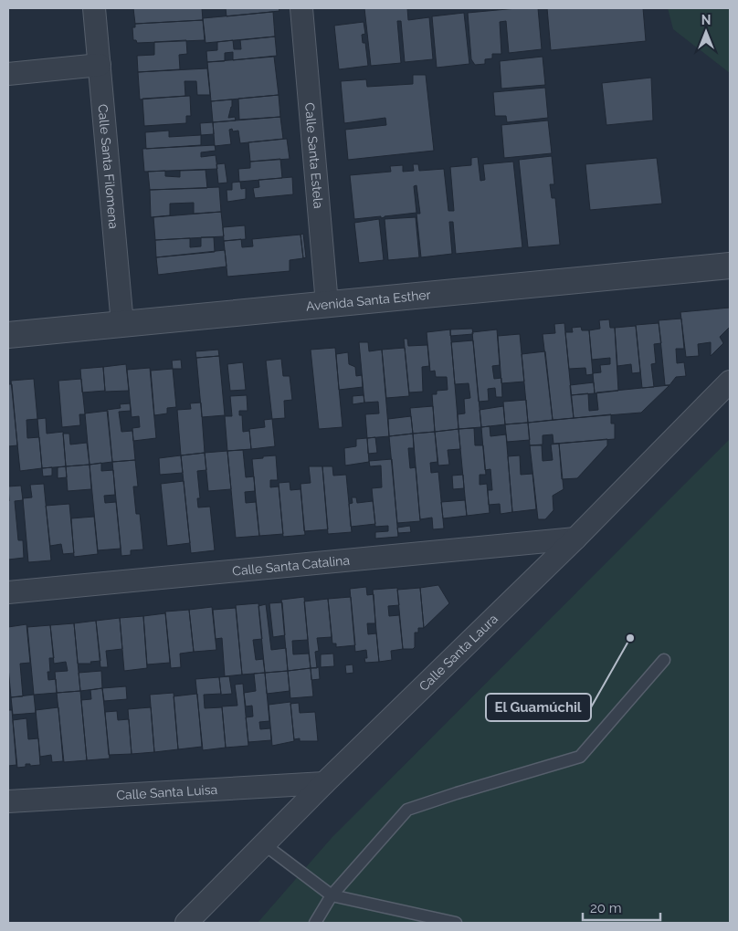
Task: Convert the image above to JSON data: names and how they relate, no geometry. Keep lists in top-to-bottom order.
{
  "streets": {
    "street": [
      "Calle Santa Estela",
      "Calle Santa Filomena",
      "Avenida Santa Esther",
      "Calle Santa Catalina",
      "Calle Santa Laura",
      "Calle Santa Luisa"
    ]
  },
  "crossings": [
    ["Calle Santa Estela", "Avenida Santa Esther"],
    ["Calle Santa Filomena", "Avenida Santa Esther"],
    ["Calle Santa Catalina", "Calle Santa Laura"],
    ["Calle Santa Laura", "Calle Santa Luisa"]
  ],
  "places": ["El Guamúchil"],
  "scale_bar": "20 m",
  "north": "top"
}
